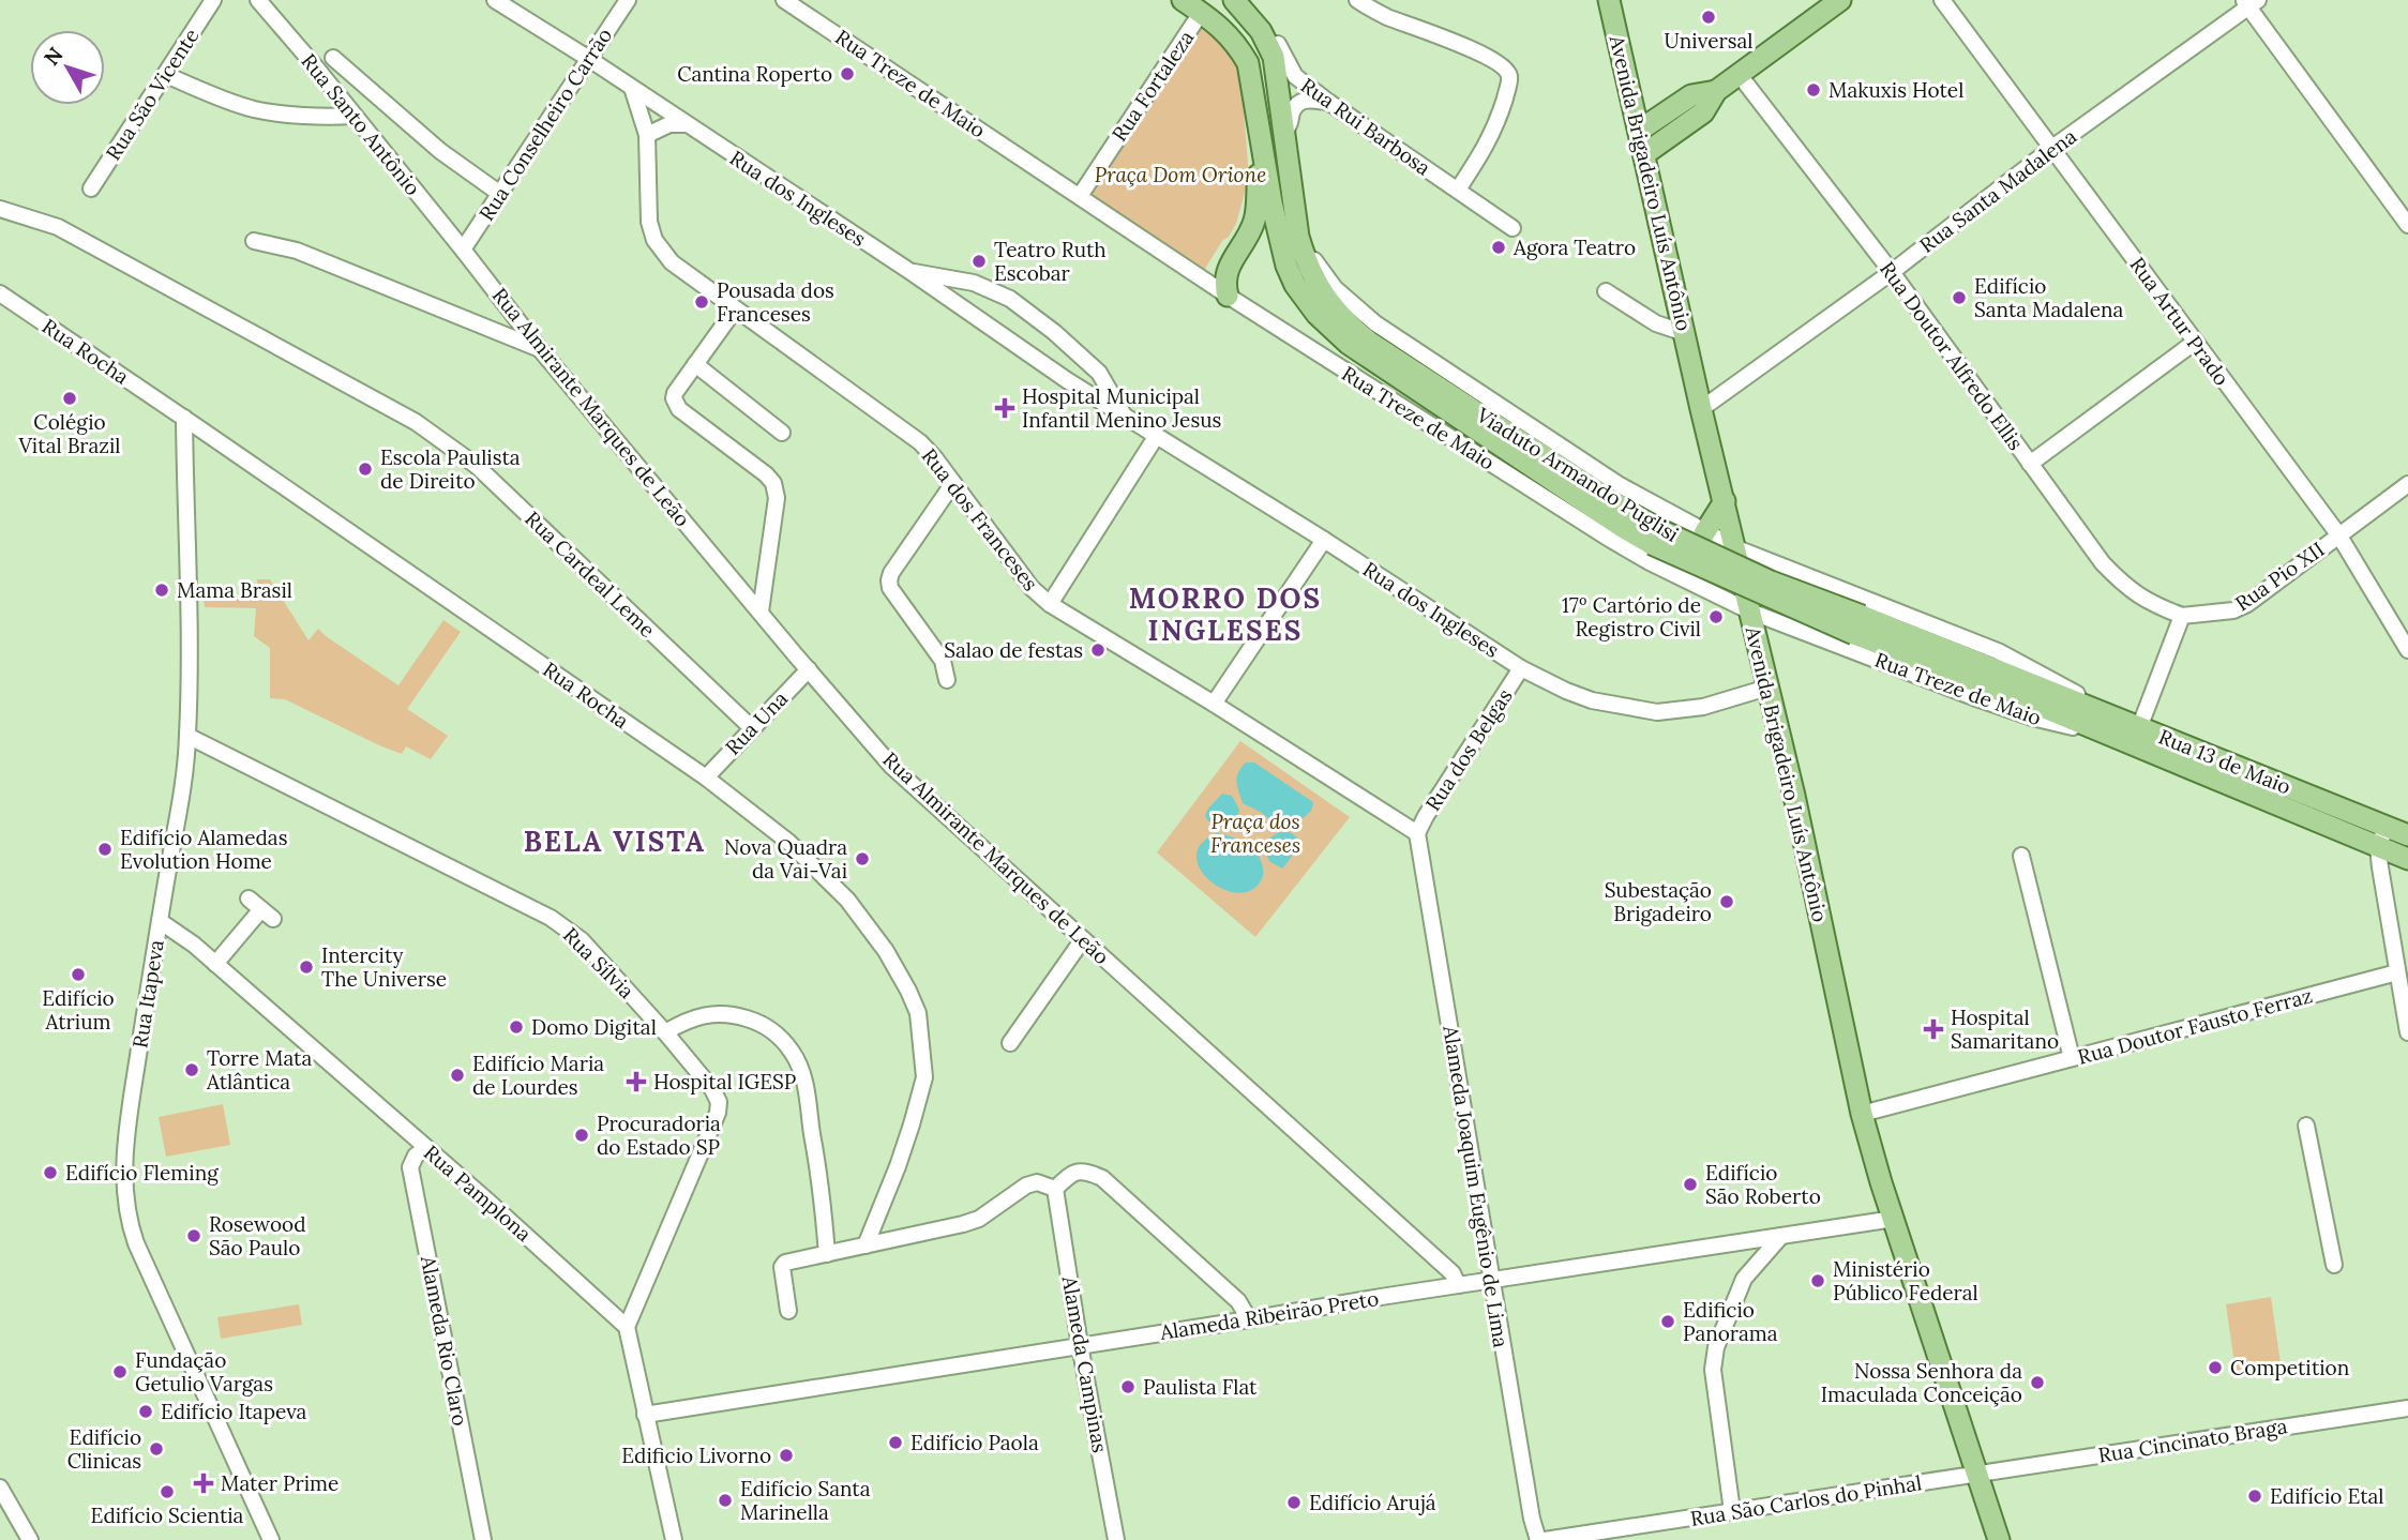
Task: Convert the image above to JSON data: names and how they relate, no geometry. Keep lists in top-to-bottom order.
{
  "streets": {
    "main road": [
      "Rua Treze de Maio",
      "Avenida Brigadeiro Luís Antônio",
      "Viaduto Armando Puglisi",
      "Rua 13 de Maio"
    ],
    "street": [
      "Rua Fortaleza",
      "Rua São Vicente",
      "Rua Santo Antônio",
      "Rua Conselheiro Carrão",
      "Rua Rui Barbosa",
      "Rua Santa Madalena",
      "Rua dos Ingleses",
      "Rua Artur Prado",
      "Rua Rocha",
      "Rua Doutor Alfredo Ellis",
      "Rua Almirante Marques de Leão",
      "Rua dos Franceses",
      "Rua Cardeal Leme",
      "Rua Pio XII",
      "Rua Una",
      "Rua dos Belgas",
      "Rua Sílvia",
      "Rua Itapeva",
      "Rua Doutor Fausto Ferraz",
      "Alameda Joaquim Eugênio de Lima",
      "Rua Pamplona",
      "Alameda Ribeirão Preto",
      "Alameda Rio Claro",
      "Alameda Campinas",
      "Rua Cincinato Braga",
      "Rua São Carlos do Pinhal"
    ]
  },
  "crossings": [
    ["Rua Treze de Maio", "Rua Fortaleza"],
    ["Rua Treze de Maio", "Avenida Brigadeiro Luís Antônio"],
    ["Rua Treze de Maio", "Viaduto Armando Puglisi"],
    ["Rua Treze de Maio", "Rua 13 de Maio"],
    ["Rua Santo Antônio", "Rua Conselheiro Carrão"],
    ["Rua Santo Antônio", "Rua Almirante Marques de Leão"],
    ["Rua Conselheiro Carrão", "Rua dos Ingleses"],
    ["Rua Conselheiro Carrão", "Rua Almirante Marques de Leão"],
    ["Avenida Brigadeiro Luís Antônio", "Rua Santa Madalena"],
    ["Avenida Brigadeiro Luís Antônio", "Rua dos Ingleses"],
    ["Avenida Brigadeiro Luís Antônio", "Rua Doutor Fausto Ferraz"],
    ["Avenida Brigadeiro Luís Antônio", "Alameda Ribeirão Preto"],
    ["Avenida Brigadeiro Luís Antônio", "Rua Cincinato Braga"],
    ["Avenida Brigadeiro Luís Antônio", "Rua São Carlos do Pinhal"],
    ["Rua Santa Madalena", "Rua Artur Prado"],
    ["Rua Santa Madalena", "Rua Doutor Alfredo Ellis"],
    ["Rua dos Ingleses", "Rua dos Franceses"],
    ["Rua dos Ingleses", "Rua dos Belgas"],
    ["Rua Artur Prado", "Rua Pio XII"],
    ["Rua Rocha", "Rua Una"],
    ["Rua Rocha", "Rua Itapeva"],
    ["Rua Doutor Alfredo Ellis", "Rua Pio XII"],
    ["Rua Almirante Marques de Leão", "Rua Una"],
    ["Rua Almirante Marques de Leão", "Alameda Ribeirão Preto"],
    ["Viaduto Armando Puglisi", "Rua 13 de Maio"],
    ["Rua dos Franceses", "Rua dos Belgas"],
    ["Rua dos Franceses", "Alameda Joaquim Eugênio de Lima"],
    ["Rua Cardeal Leme", "Rua Una"],
    ["Rua dos Belgas", "Alameda Joaquim Eugênio de Lima"],
    ["Rua Sílvia", "Rua Itapeva"],
    ["Rua Sílvia", "Rua Pamplona"],
    ["Rua Itapeva", "Rua Pamplona"],
    ["Alameda Joaquim Eugênio de Lima", "Alameda Ribeirão Preto"],
    ["Rua Pamplona", "Alameda Rio Claro"],
    ["Alameda Ribeirão Preto", "Alameda Campinas"],
    ["Rua Cincinato Braga", "Rua São Carlos do Pinhal"]
  ],
  "districts": ["MORRO DOS INGLESES", "BELA VISTA"],
  "parks": ["Praça Dom Orione", "Praça dos Franceses"],
  "places": {
    "other": [
      "Universal",
      "Cantina Roperto",
      "Makuxis Hotel",
      "Agora Teatro",
      "Teatro Ruth Escobar",
      "Edifício Santa Madalena",
      "Pousada dos Franceses",
      "Colégio Vital Brazil",
      "Escola Paulista de Direito",
      "Mama Brasil",
      "17º Cartório de Registro Civil",
      "Salao de festas",
      "Edifício Alamedas Evolution Home",
      "Nova Quadra da Vai-Vai",
      "Subestação Brigadeiro",
      "Intercity The Universe",
      "Edifício Atrium",
      "Domo Digital",
      "Torre Mata Atlântica",
      "Edifício Maria de Lourdes",
      "Procuradoria do Estado SP",
      "Edifício Fleming",
      "Edifício São Roberto",
      "Rosewood São Paulo",
      "Ministério Público Federal",
      "Edificio Panorama",
      "Competition",
      "Fundação Getulio Vargas",
      "Nossa Senhora da Imaculada Conceição",
      "Paulista Flat",
      "Edifício Itapeva",
      "Edifício Paola",
      "Edifício Clinicas",
      "Edificio Livorno",
      "Edifício Scientia",
      "Edifício Etal",
      "Edifício Santa Marinella",
      "Edifício Arujá"
    ],
    "health": [
      "Hospital Municipal Infantil Menino Jesus",
      "Hospital Samaritano",
      "Hospital IGESP",
      "Mater Prime"
    ]
  },
  "north": "top left"
}
